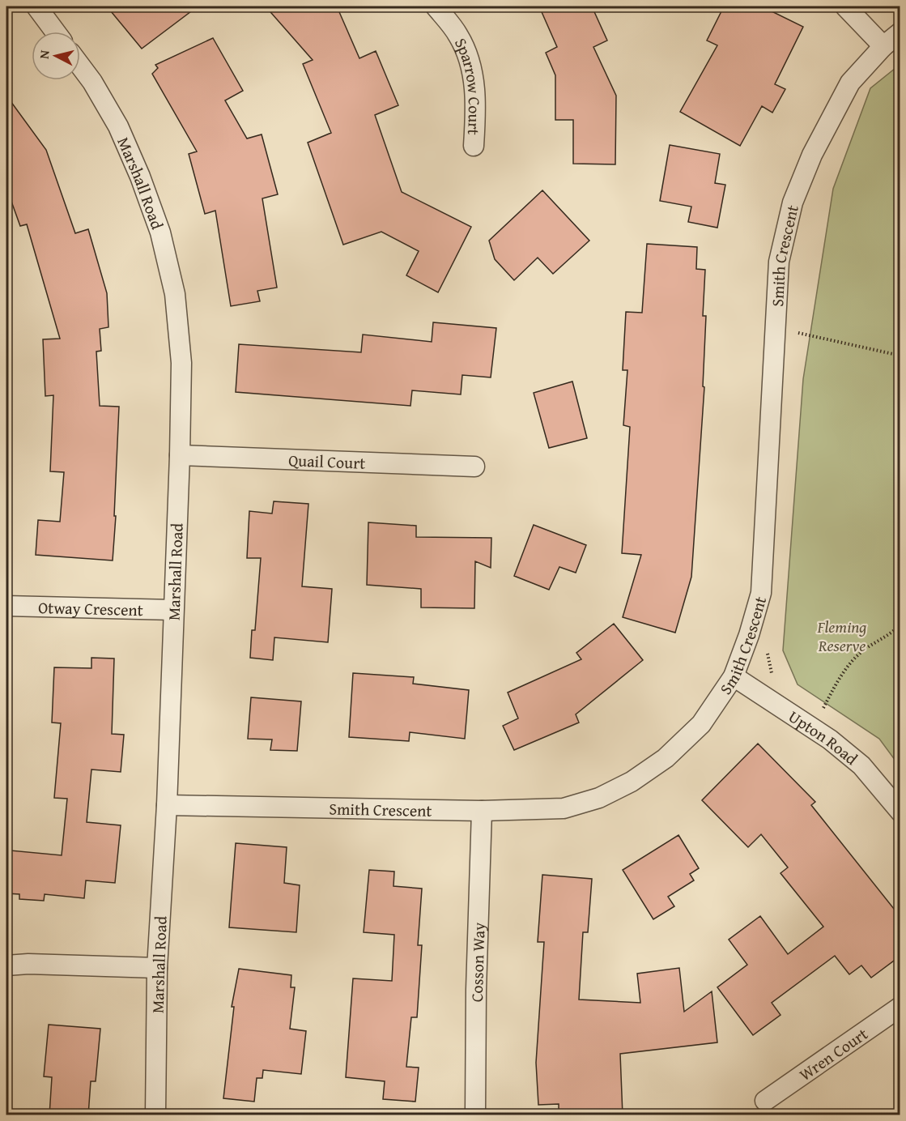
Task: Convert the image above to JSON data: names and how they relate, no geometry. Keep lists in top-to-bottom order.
{
  "streets": {
    "street": [
      "Sparrow Court",
      "Marshall Road",
      "Smith Crescent",
      "Quail Court",
      "Otway Crescent",
      "Upton Road",
      "Cosson Way",
      "Wren Court"
    ]
  },
  "crossings": [
    ["Marshall Road", "Smith Crescent"],
    ["Marshall Road", "Quail Court"],
    ["Marshall Road", "Otway Crescent"],
    ["Smith Crescent", "Upton Road"],
    ["Smith Crescent", "Cosson Way"]
  ],
  "parks": ["Fleming Reserve"],
  "north": "left"
}
